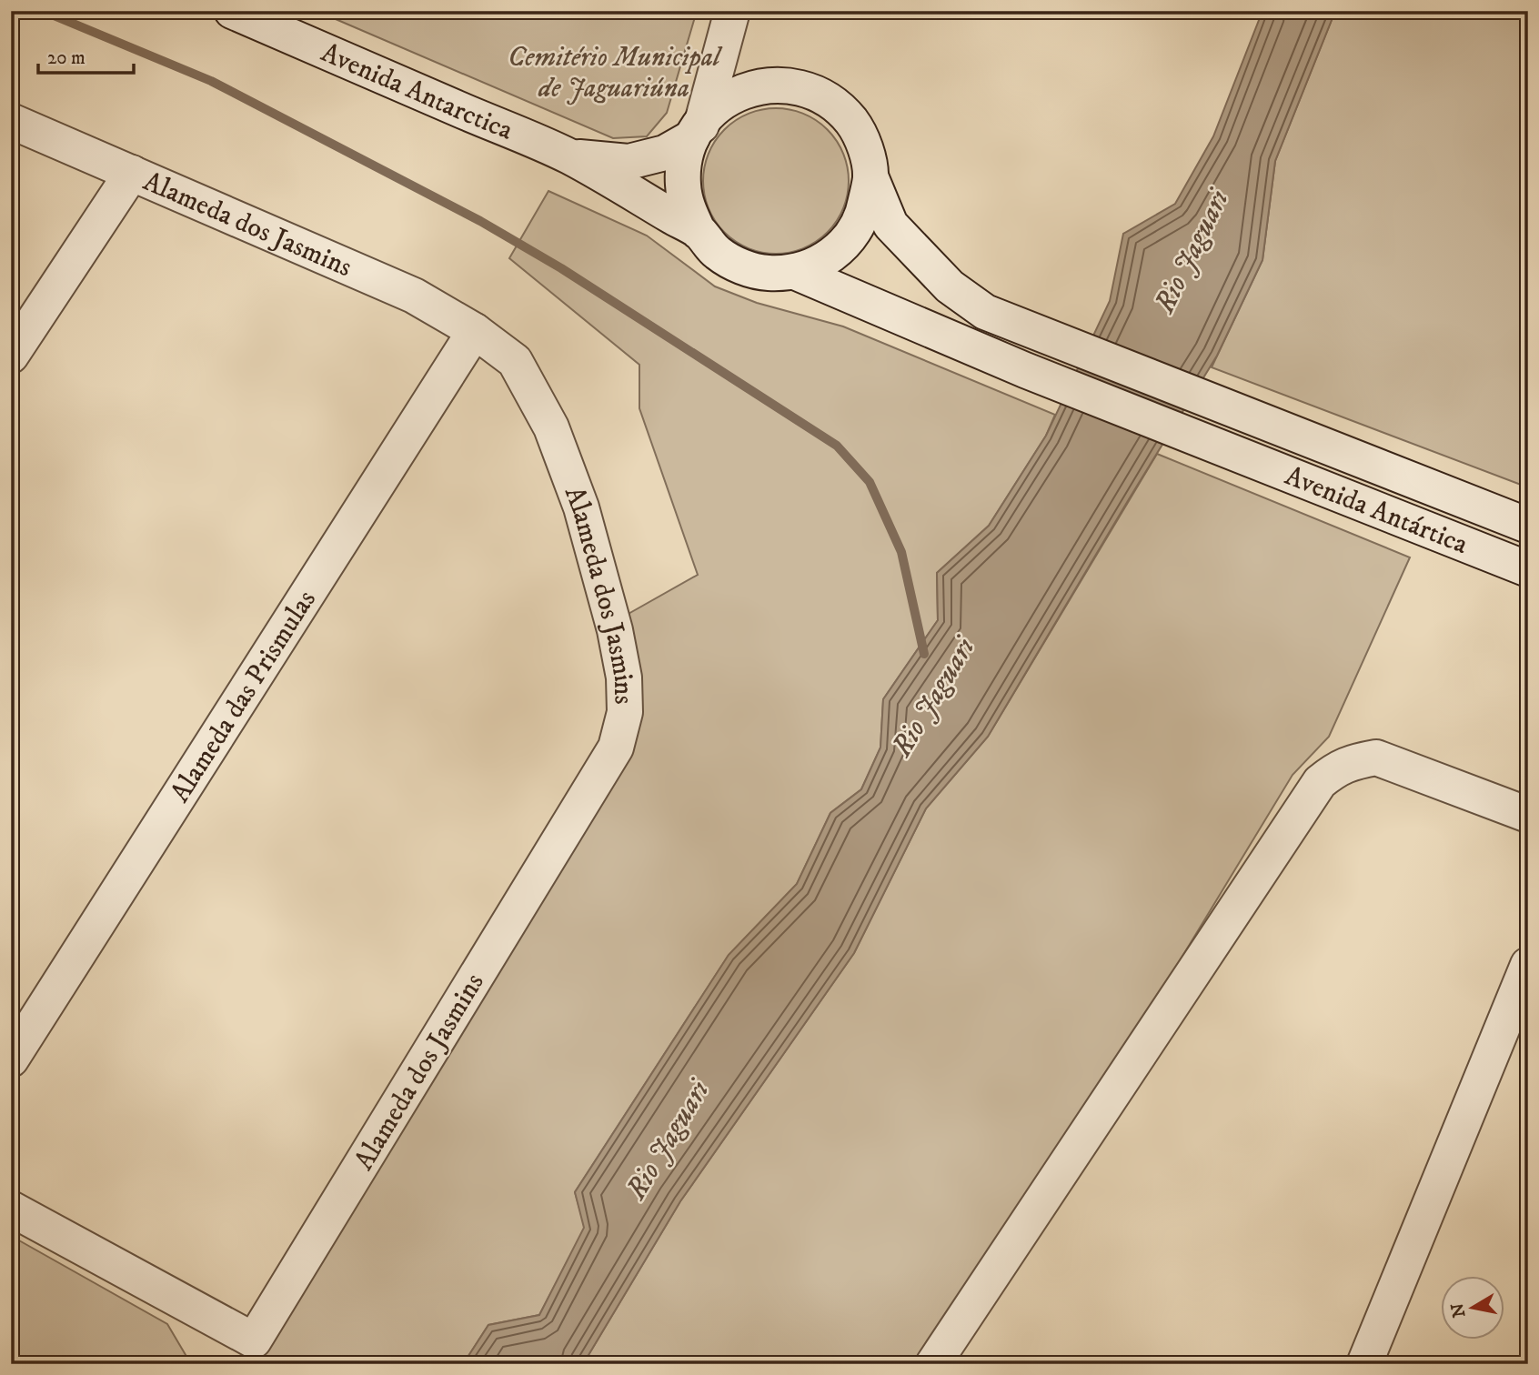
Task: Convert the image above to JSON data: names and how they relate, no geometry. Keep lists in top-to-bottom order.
{
  "streets": {
    "street": [
      "Avenida Antarctica",
      "Alameda dos Jasmins",
      "Avenida Antártica",
      "Alameda das Prismulas"
    ]
  },
  "crossings": [
    ["Avenida Antarctica", "Avenida Antártica"],
    ["Alameda dos Jasmins", "Alameda das Prismulas"]
  ],
  "water": ["Rio Jaguari"],
  "parks": ["Cemitério Municipal de Jaguariúna"],
  "scale_bar": "20 m",
  "north": "left"
}
